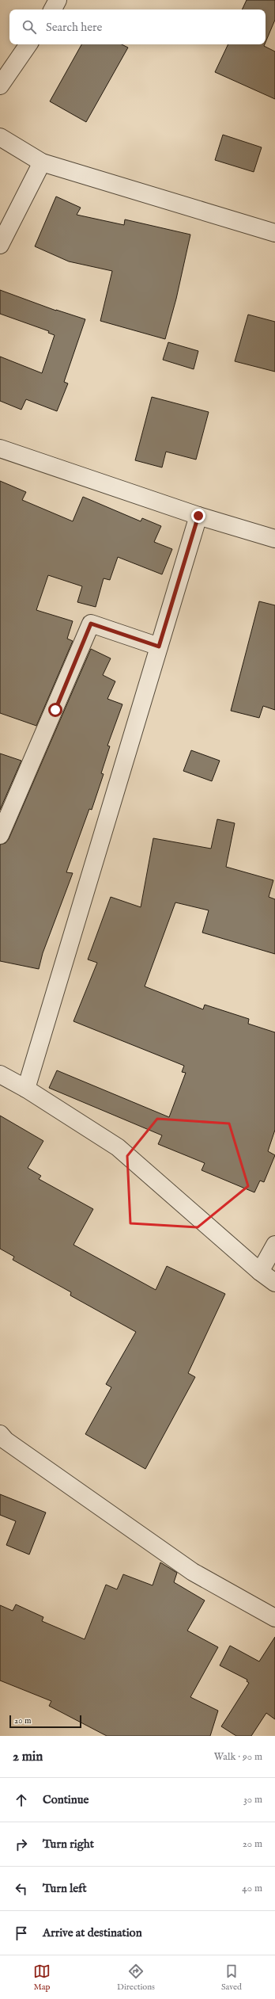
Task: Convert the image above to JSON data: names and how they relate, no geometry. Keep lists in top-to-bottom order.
{
  "scale_bar": "20 m",
  "page": {
    "search": "Search here",
    "scale": "20 m",
    "heading": ["2 min", "Walk · 90 m"],
    "list": [
      ["Continue", "30 m"],
      ["Turn right", "20 m"],
      ["Turn left", "40 m"],
      "Arrive at destination"
    ],
    "nav": ["Map", "Directions", "Saved"]
  }
}
